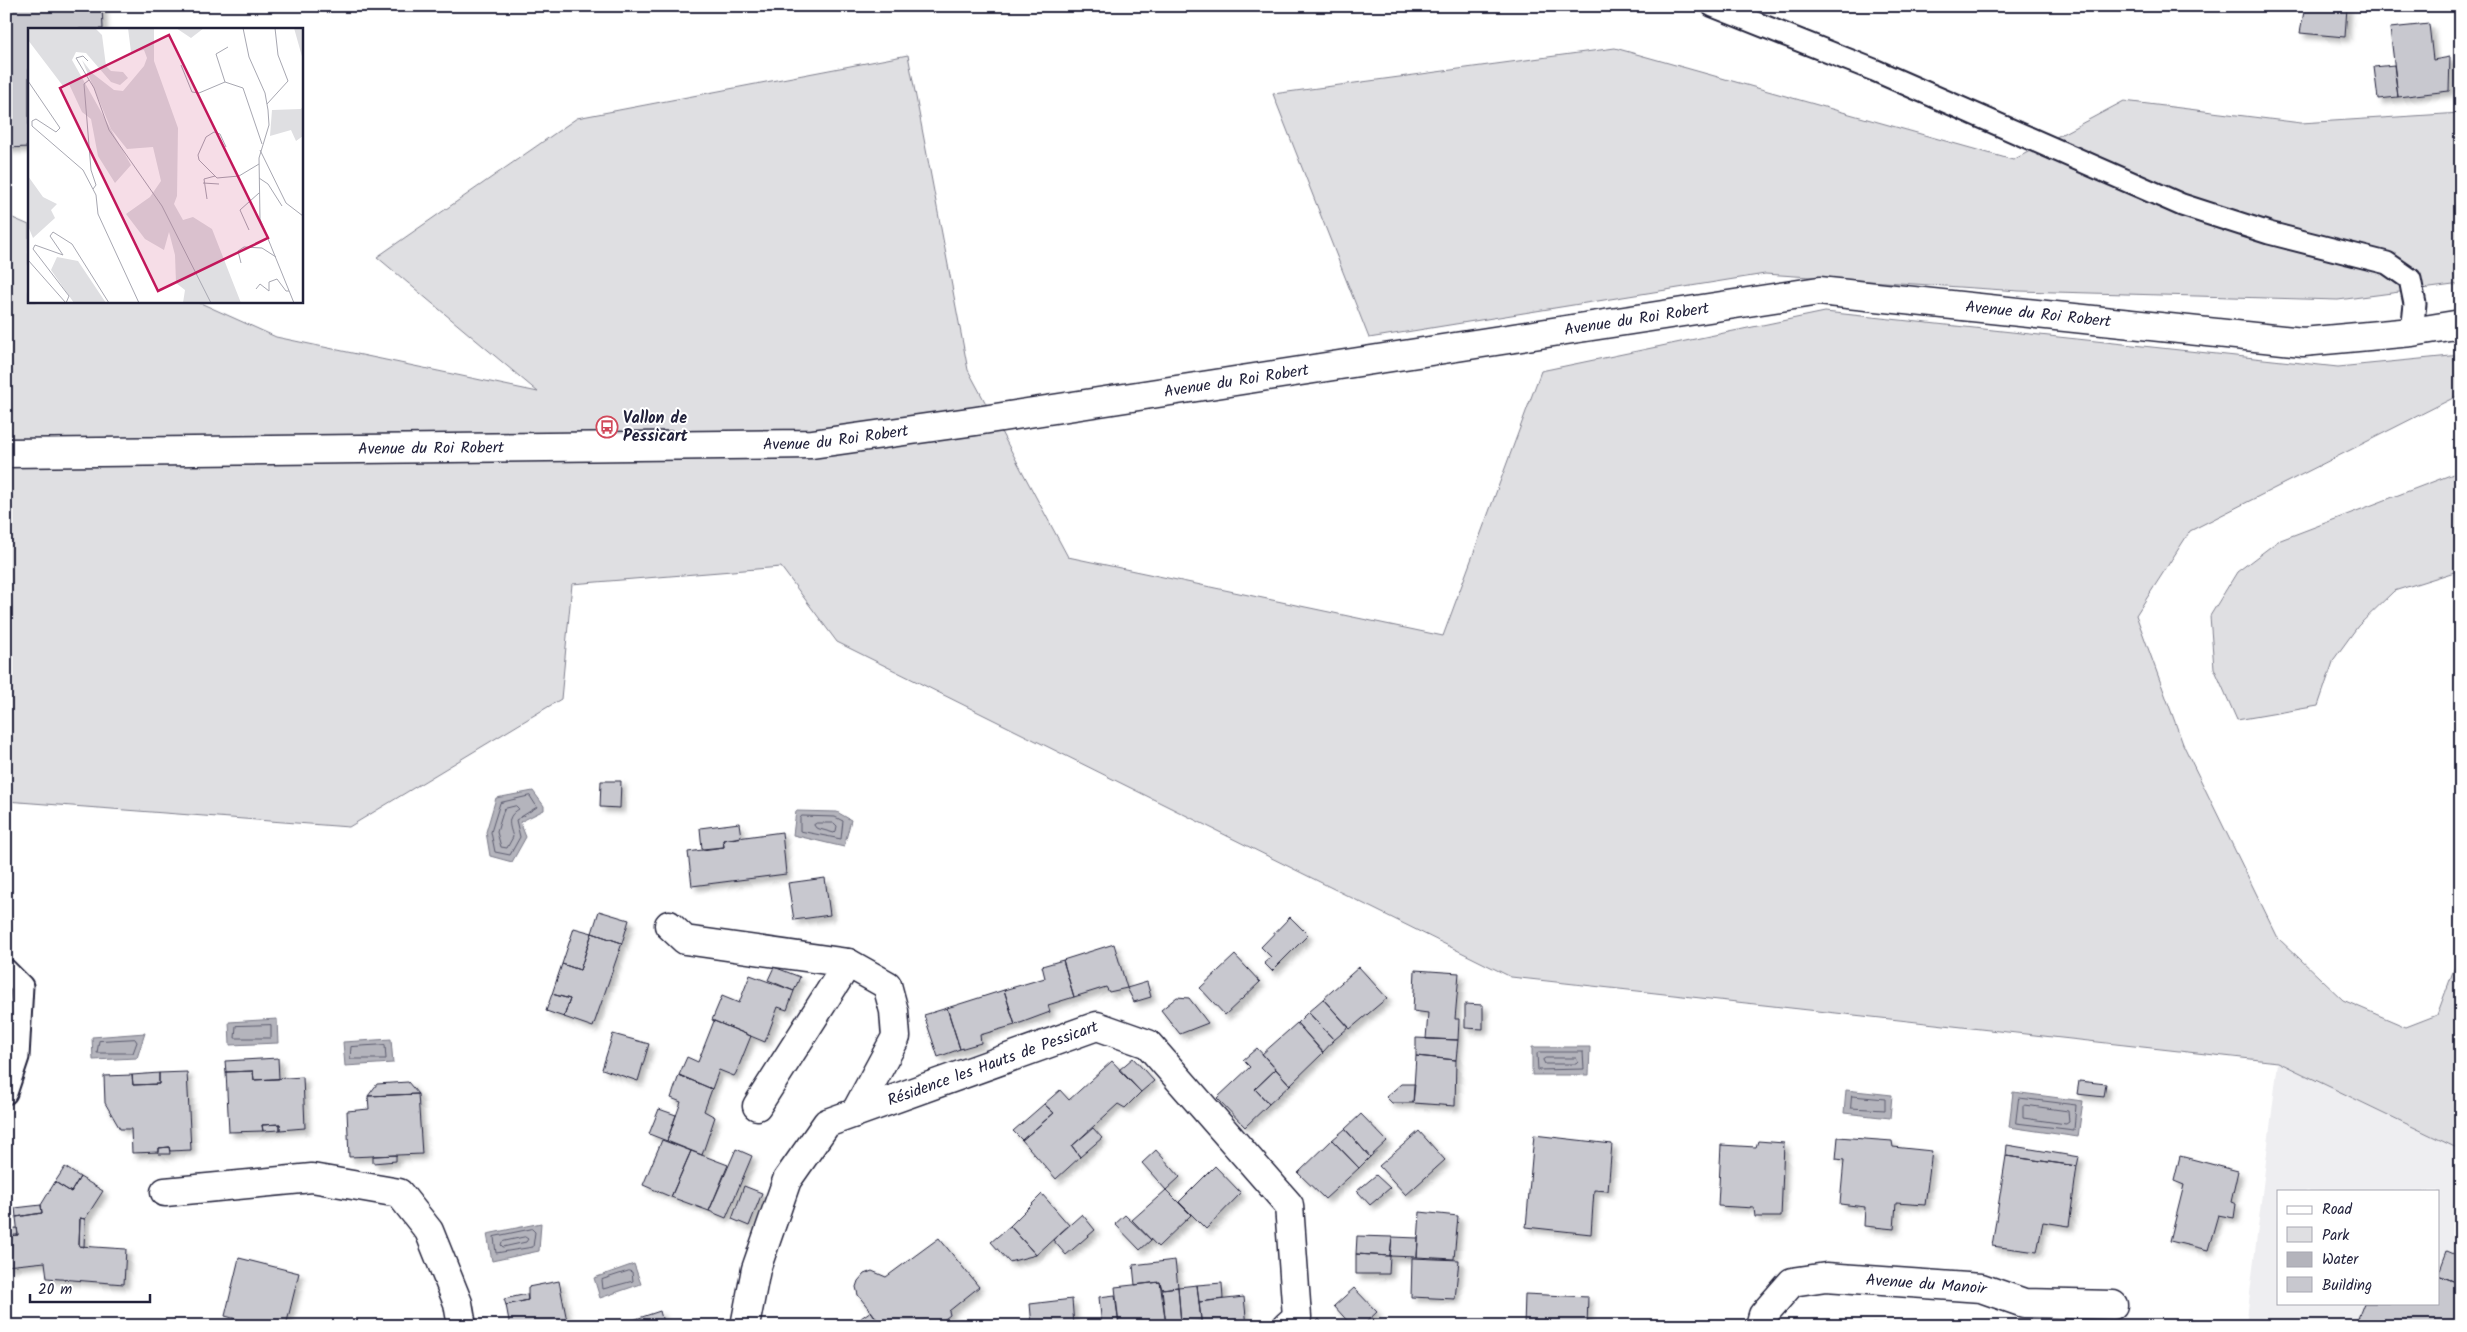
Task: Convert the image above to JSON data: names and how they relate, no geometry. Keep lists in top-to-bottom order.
{
  "streets": {
    "street": ["Avenue du Roi Robert", "Résidence les Hauts de Pessicart", "Avenue du Manoir"]
  },
  "places": {
    "bus stop": ["Vallon de Pessicart"]
  },
  "legend": [
    "Road",
    "Park",
    "Water",
    "Building"
  ],
  "scale_bar": "20 m"
}
